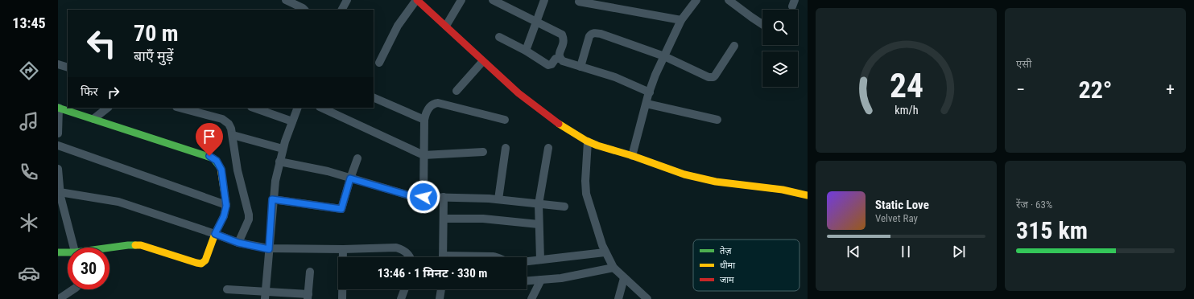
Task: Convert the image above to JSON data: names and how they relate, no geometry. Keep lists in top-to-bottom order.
{
  "legend": ["तेज़", "धीमा", "जाम"],
  "page": {
    "tabs": "13:45",
    "tile": [
      "एसी",
      ["रेंज · 63%", "315 km"]
    ],
    "turn": ["70 m", "बाएँ मुड़ें"],
    "heat": ["−", "22°", "+"],
    "then": "फिर",
    "song": ["Static Love", "Velvet Ray"],
    "limit": "30",
    "trip": "13:46 · 1 मिनट · 330 m",
    "gauge": ["24", "km/h"]
  }
}
